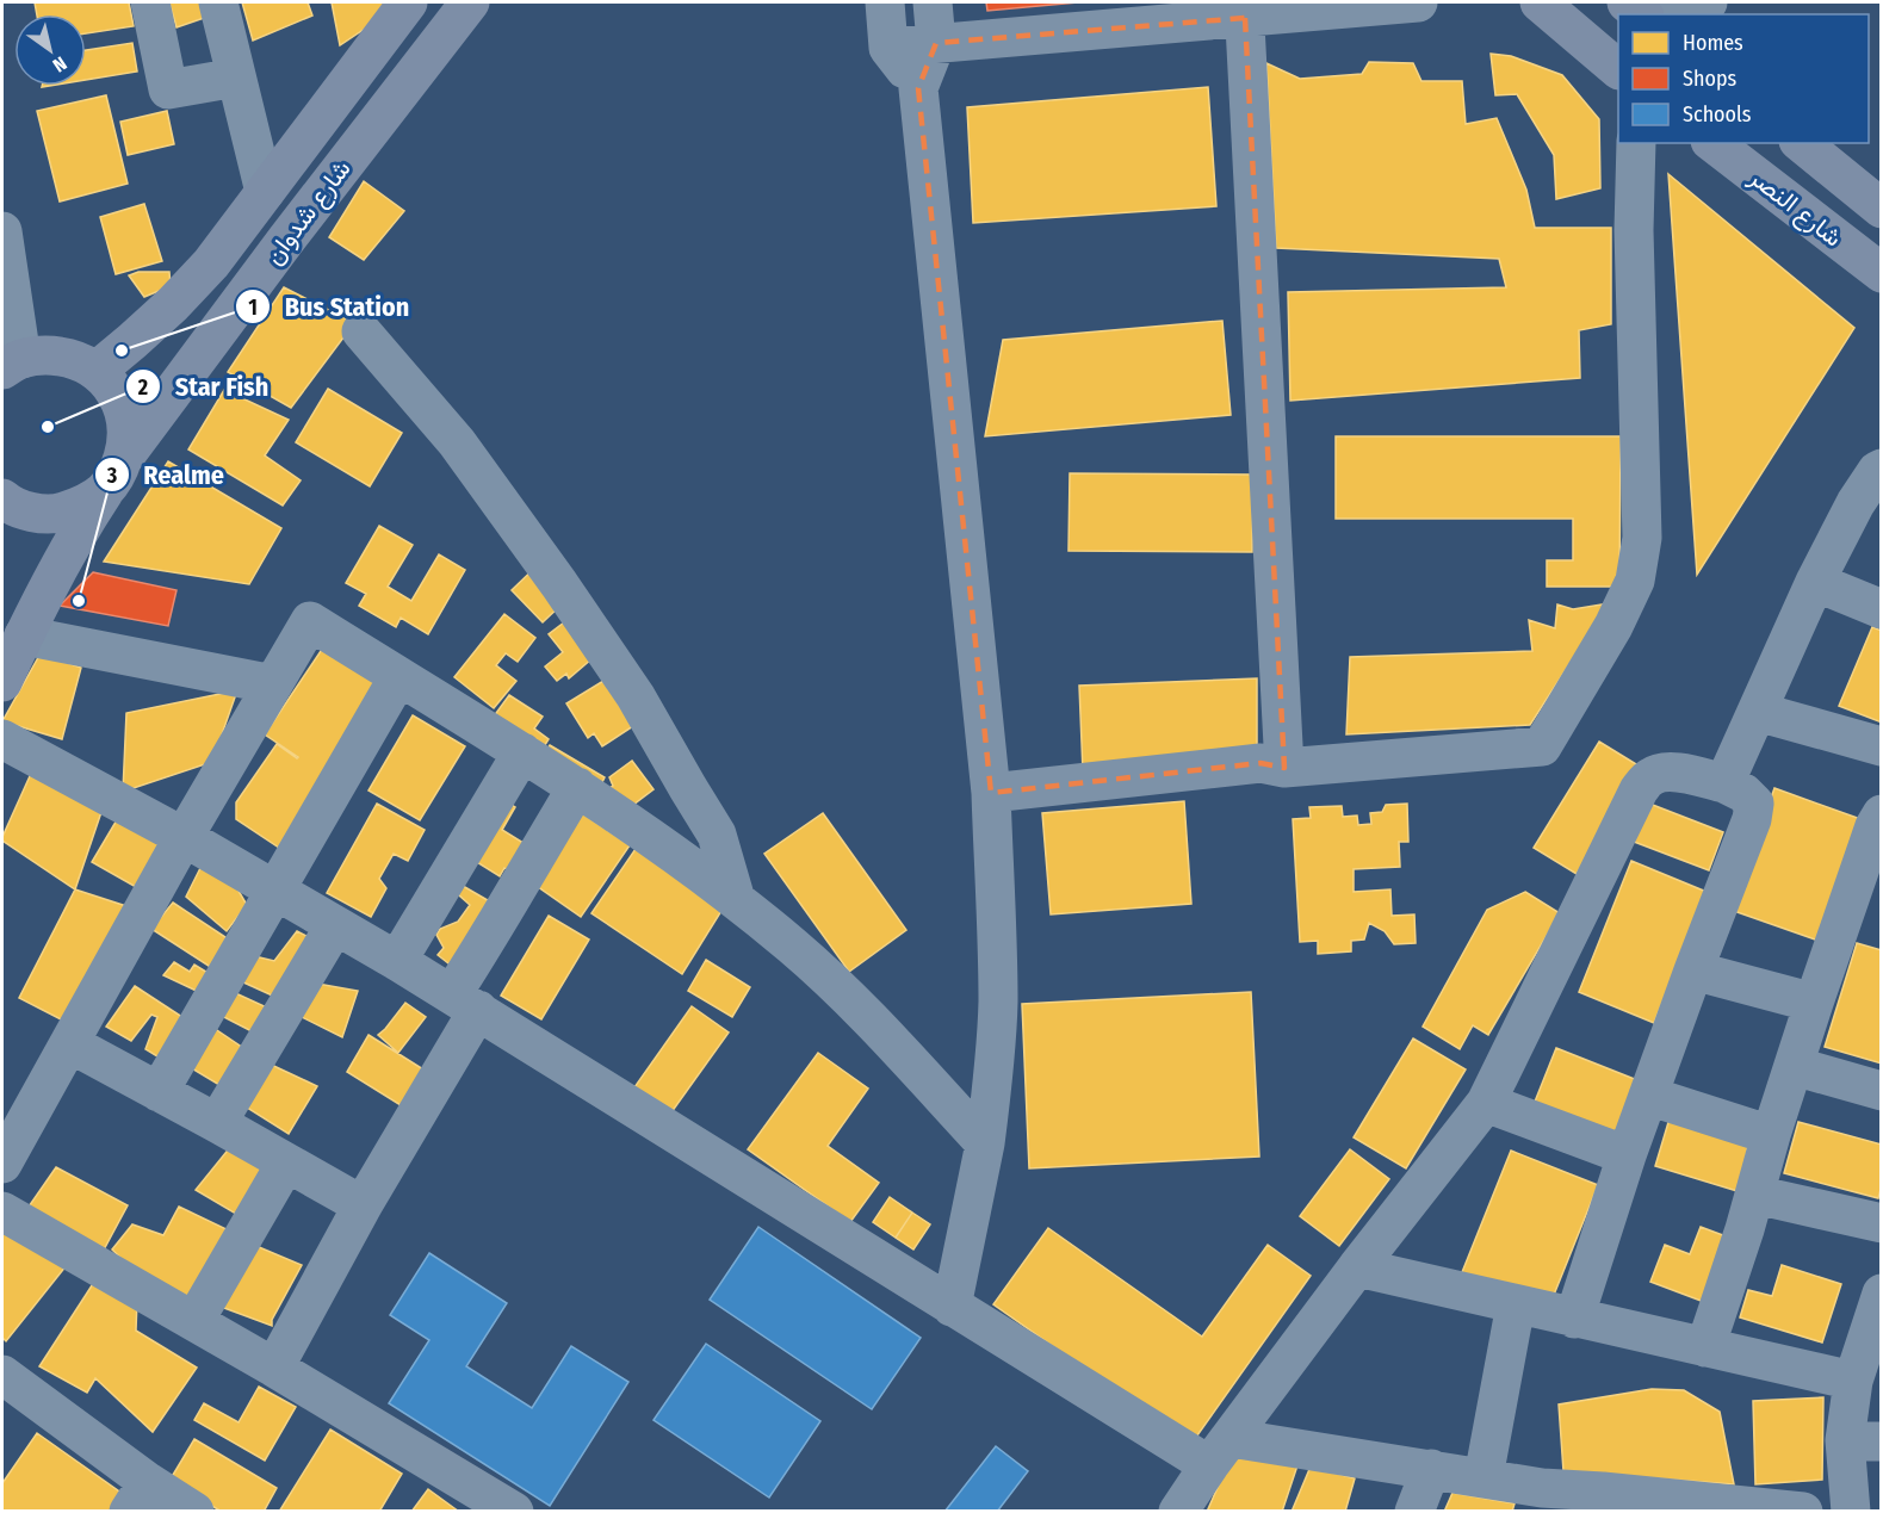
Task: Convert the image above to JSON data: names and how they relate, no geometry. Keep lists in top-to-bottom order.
{
  "streets": {
    "main road": ["شارع النصر", "شارع شدوان"]
  },
  "places": ["Bus Station", "Star Fish", "Realme"],
  "legend": ["Homes", "Shops", "Schools"],
  "north": "bottom right"
}
